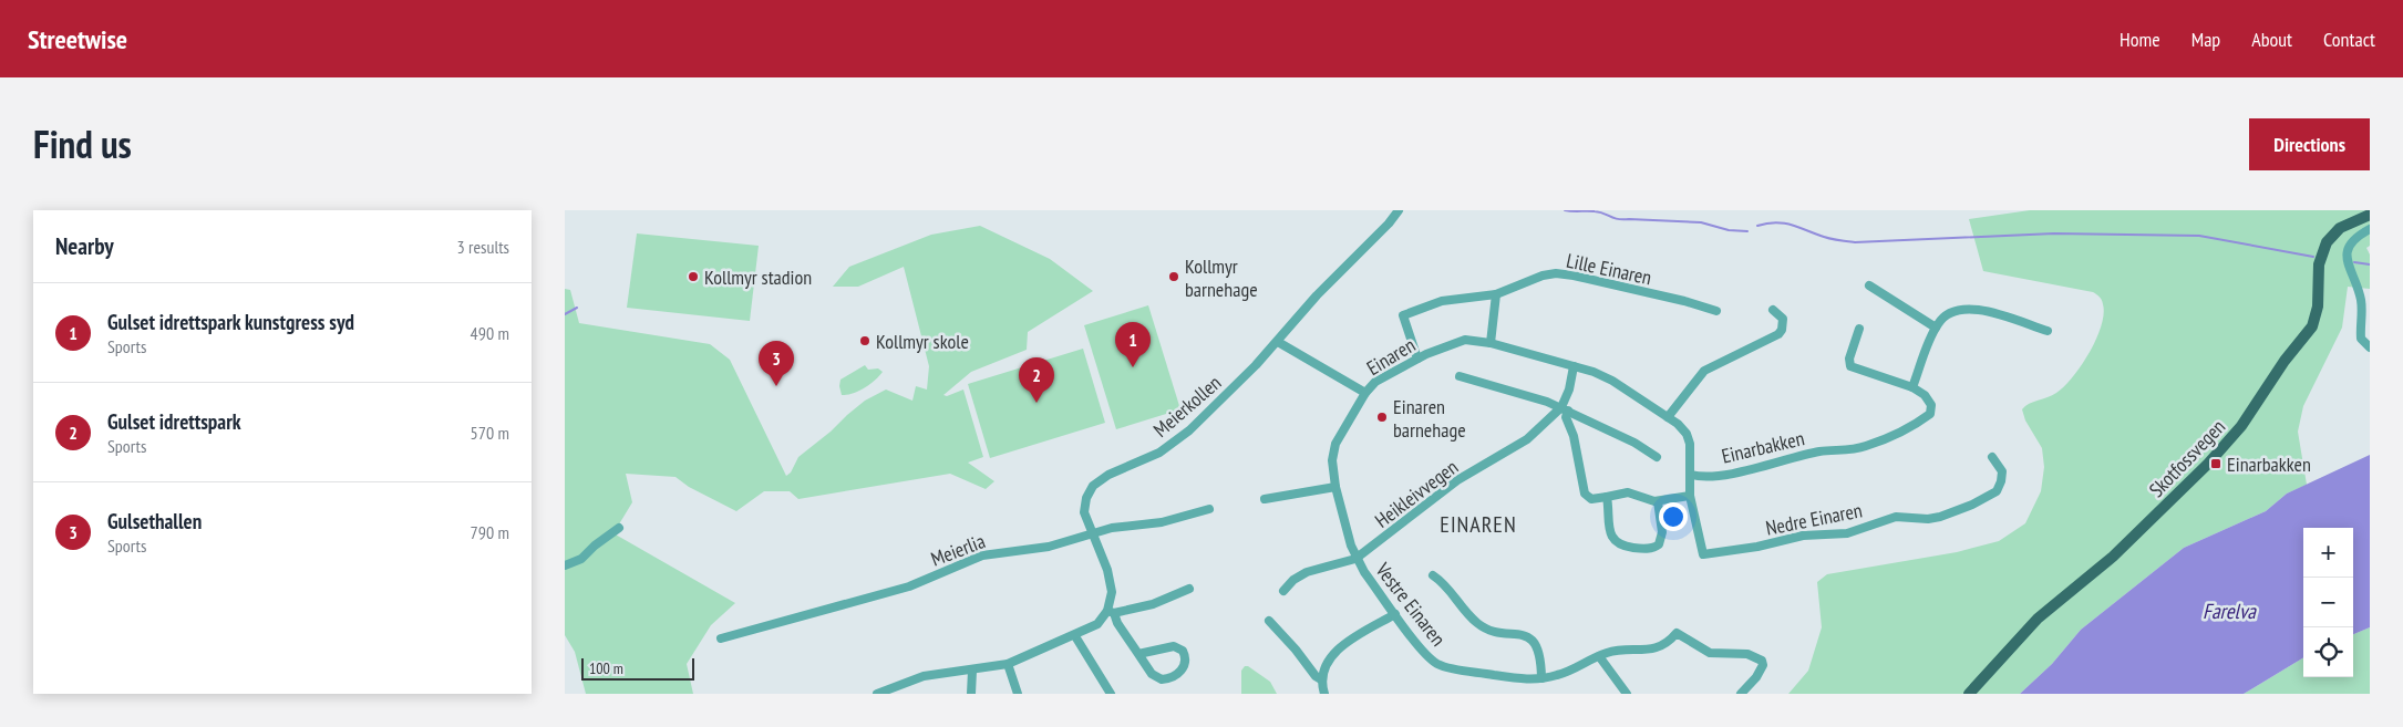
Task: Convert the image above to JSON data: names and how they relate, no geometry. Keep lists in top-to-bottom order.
{
  "streets": {
    "main road": ["Skotfossvegen"],
    "street": [
      "Lille Einaren",
      "Einaren",
      "Meierkollen",
      "Einarbakken",
      "Heikleivvegen",
      "Nedre Einaren",
      "Meierlia",
      "Vestre Einaren"
    ]
  },
  "crossings": [
    ["Lille Einaren", "Einaren"],
    ["Einaren", "Einarbakken"],
    ["Einaren", "Heikleivvegen"],
    ["Einaren", "Nedre Einaren"],
    ["Einaren", "Vestre Einaren"],
    ["Meierkollen", "Meierlia"],
    ["Heikleivvegen", "Vestre Einaren"]
  ],
  "districts": ["EINAREN"],
  "water": ["Farelva"],
  "places": {
    "other": [
      "Kollmyr stadion",
      "Kollmyr barnehage",
      "Kollmyr skole",
      "Einaren barnehage"
    ],
    "transit": ["Einarbakken"]
  },
  "scale_bar": "100 m",
  "page": {
    "header": "Streetwise",
    "nav": [
      "Home",
      "Map",
      "About",
      "Contact"
    ],
    "title": "Find us",
    "buttons": "Directions",
    "heading": ["Nearby", "3 results"],
    "list": [
      {
        "mark": "1",
        "name": "Gulset idrettspark kunstgress syd",
        "note": "Sports",
        "value": "490 m"
      },
      {
        "mark": "2",
        "name": "Gulset idrettspark",
        "note": "Sports",
        "value": "570 m"
      },
      {
        "mark": "3",
        "name": "Gulsethallen",
        "note": "Sports",
        "value": "790 m"
      }
    ],
    "pins": ["1", "3", "2"],
    "map_buttons": ["+", "−"],
    "scale": "100 m"
  }
}
